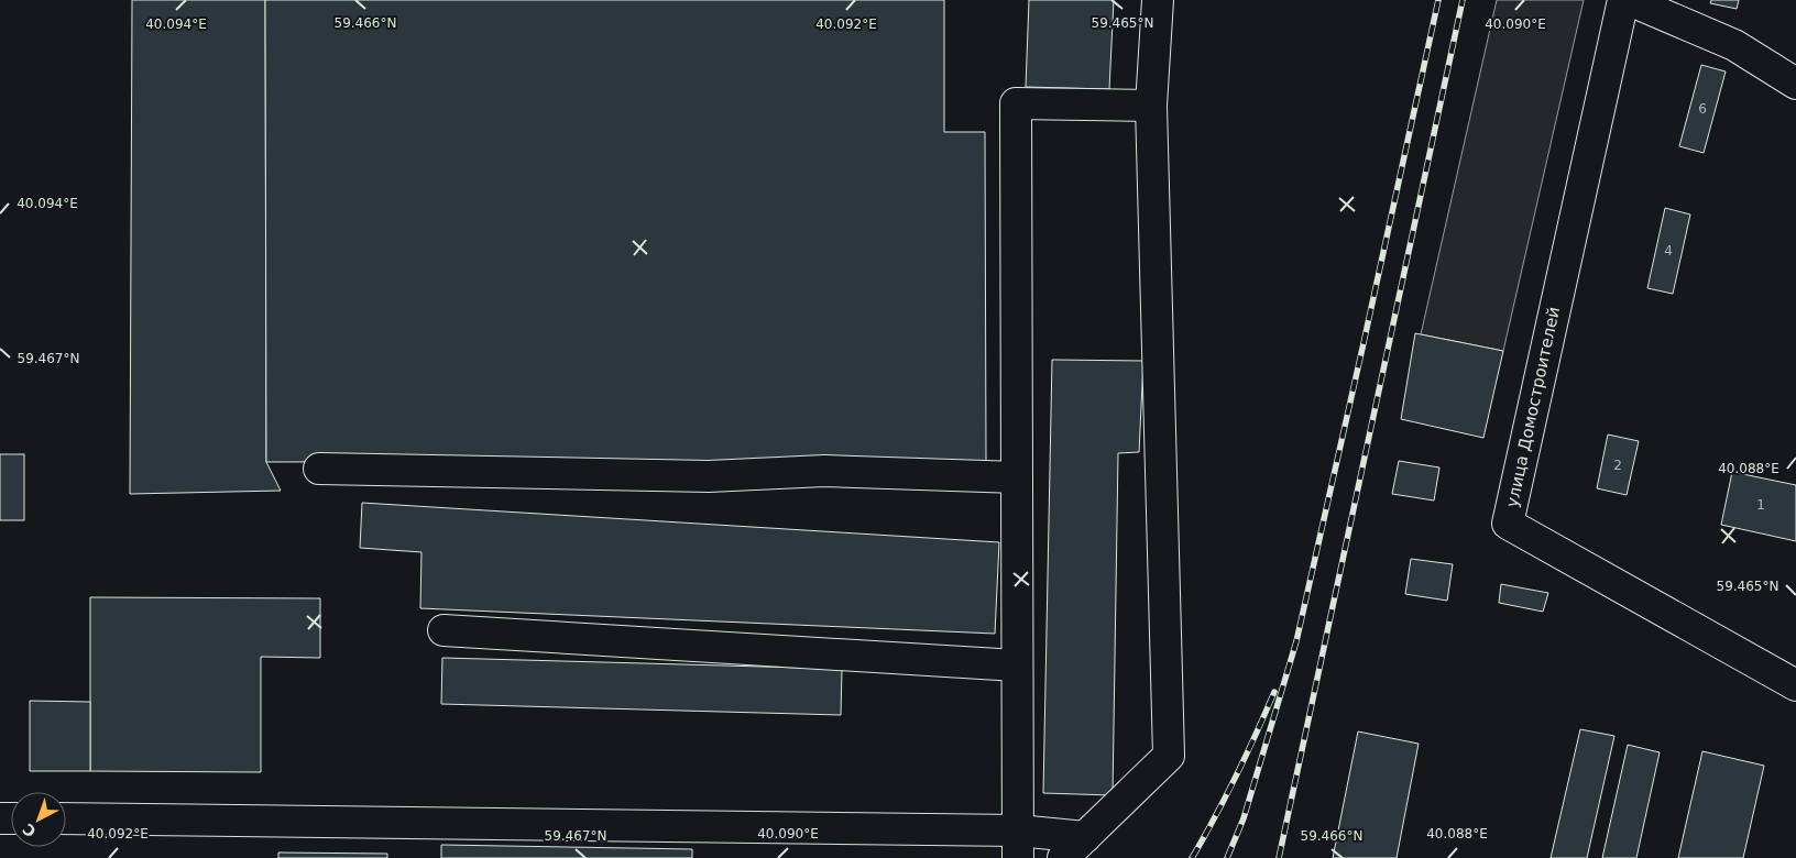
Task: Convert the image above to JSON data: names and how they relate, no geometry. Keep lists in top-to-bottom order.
{
  "streets": {
    "street": ["улица Домостроителей"]
  },
  "house_numbers": [
    "6",
    "4",
    "2",
    "1"
  ],
  "north": "bottom left",
  "coordinates": [
    "59.466°N",
    "59.465°N",
    "40.094°E",
    "40.092°E",
    "40.090°E",
    "59.467°N",
    "40.088°E"
  ]
}
